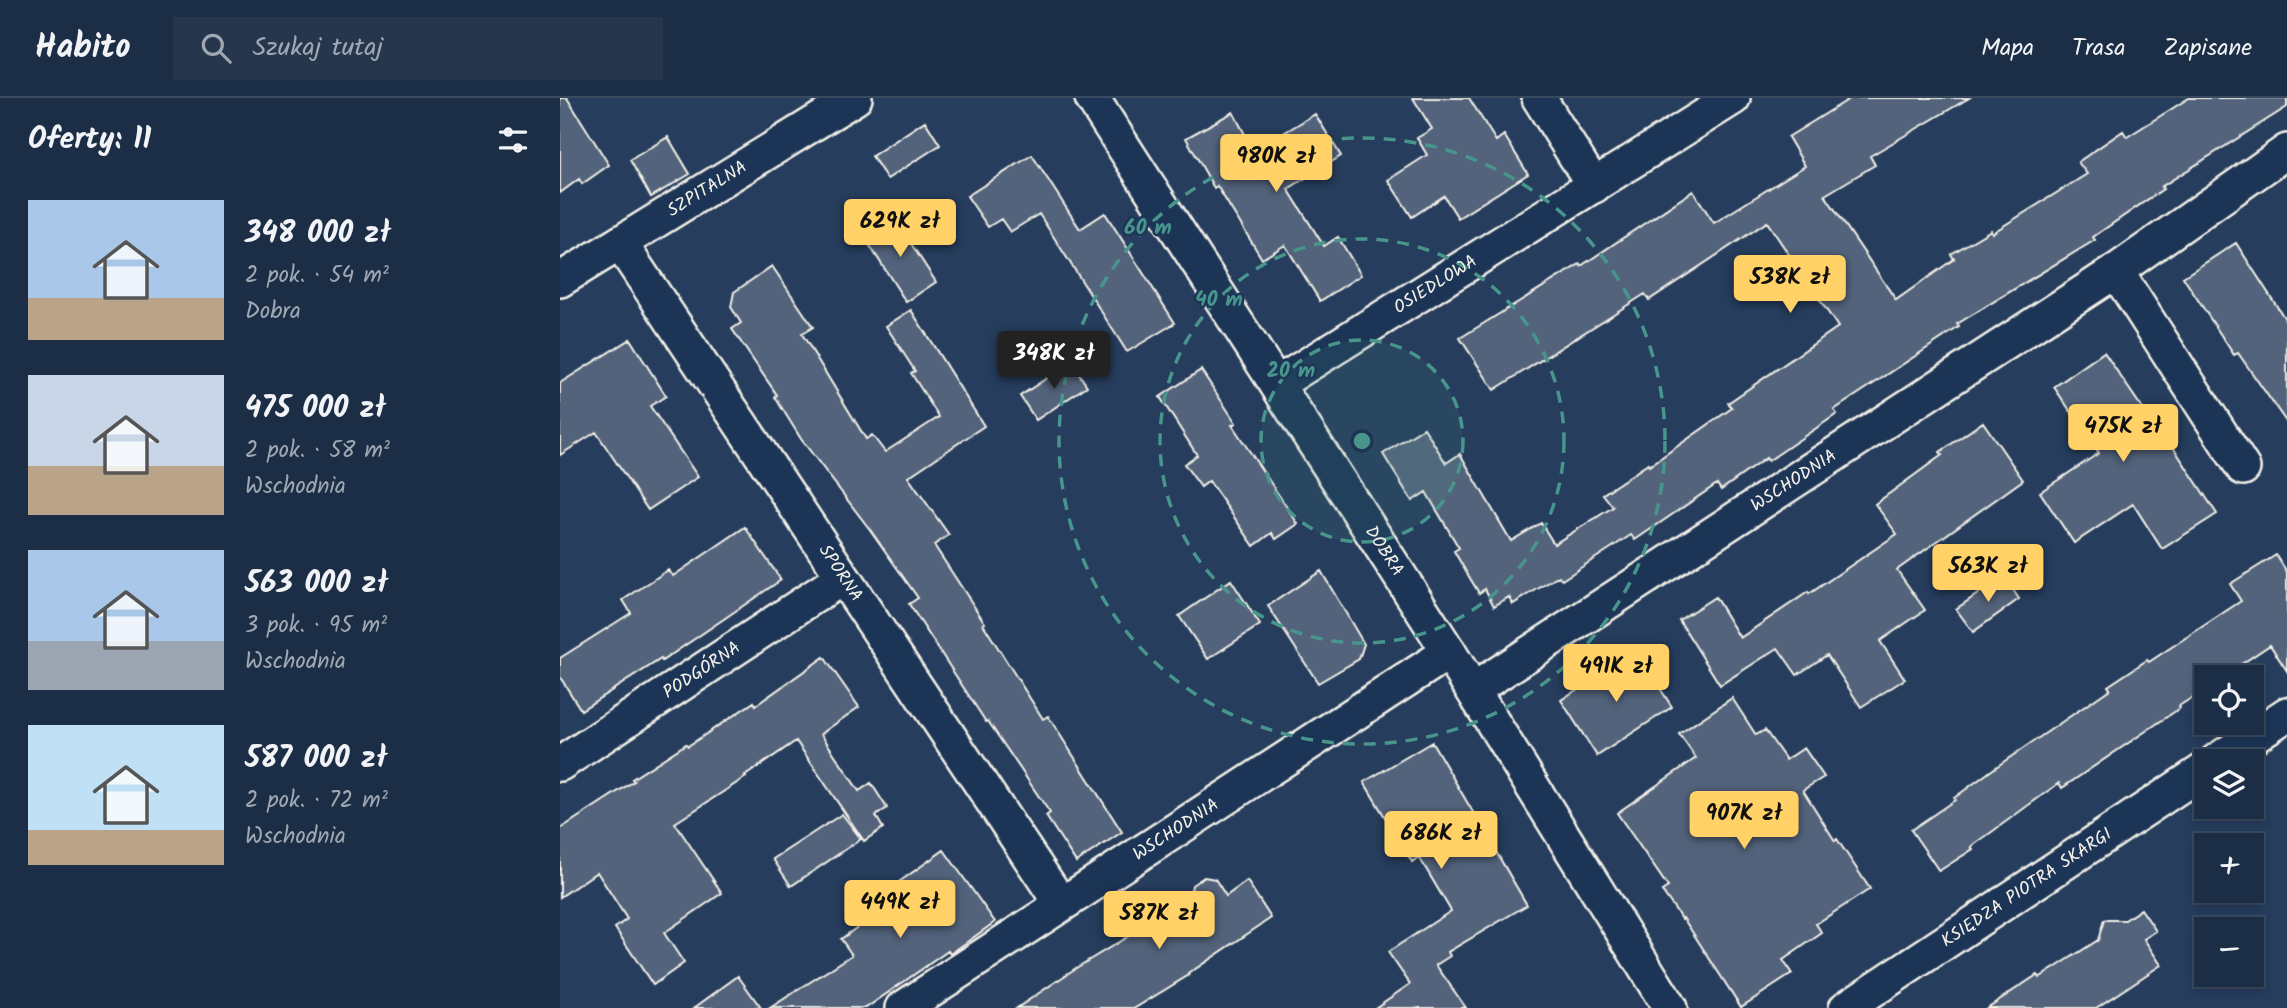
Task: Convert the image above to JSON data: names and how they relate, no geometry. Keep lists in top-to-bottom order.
{
  "streets": {
    "street": [
      "SZPITALNA",
      "OSIEDLOWA",
      "WSCHODNIA",
      "DOBRA",
      "SPORNA",
      "PODGÓRNA",
      "KSIĘDZA PIOTRA SKARGI"
    ]
  },
  "crossings": [
    ["SZPITALNA", "SPORNA"],
    ["OSIEDLOWA", "DOBRA"],
    ["WSCHODNIA", "DOBRA"],
    ["WSCHODNIA", "SPORNA"],
    ["SPORNA", "PODGÓRNA"]
  ],
  "page": {
    "header": "Habito",
    "search": "Szukaj tutaj",
    "nav": ["Mapa", "Trasa", "Zapisane"],
    "heading": "Oferty: 11",
    "price": [
      "980K zł",
      "629K zł",
      "538K zł",
      "348K zł",
      "475K zł",
      "563K zł",
      "491K zł",
      "907K zł",
      "686K zł",
      "449K zł",
      "587K zł"
    ],
    "list": [
      {
        "name": "348 000 zł",
        "note": "2 pok. · 54 m² · Dobra"
      },
      {
        "name": "475 000 zł",
        "note": "2 pok. · 58 m² · Wschodnia"
      },
      {
        "name": "563 000 zł",
        "note": "3 pok. · 95 m² · Wschodnia"
      },
      {
        "name": "587 000 zł",
        "note": "2 pok. · 72 m² · Wschodnia"
      }
    ],
    "map_buttons": ["+", "−"]
  },
  "rings": ["60 m", "40 m", "20 m"]
}
